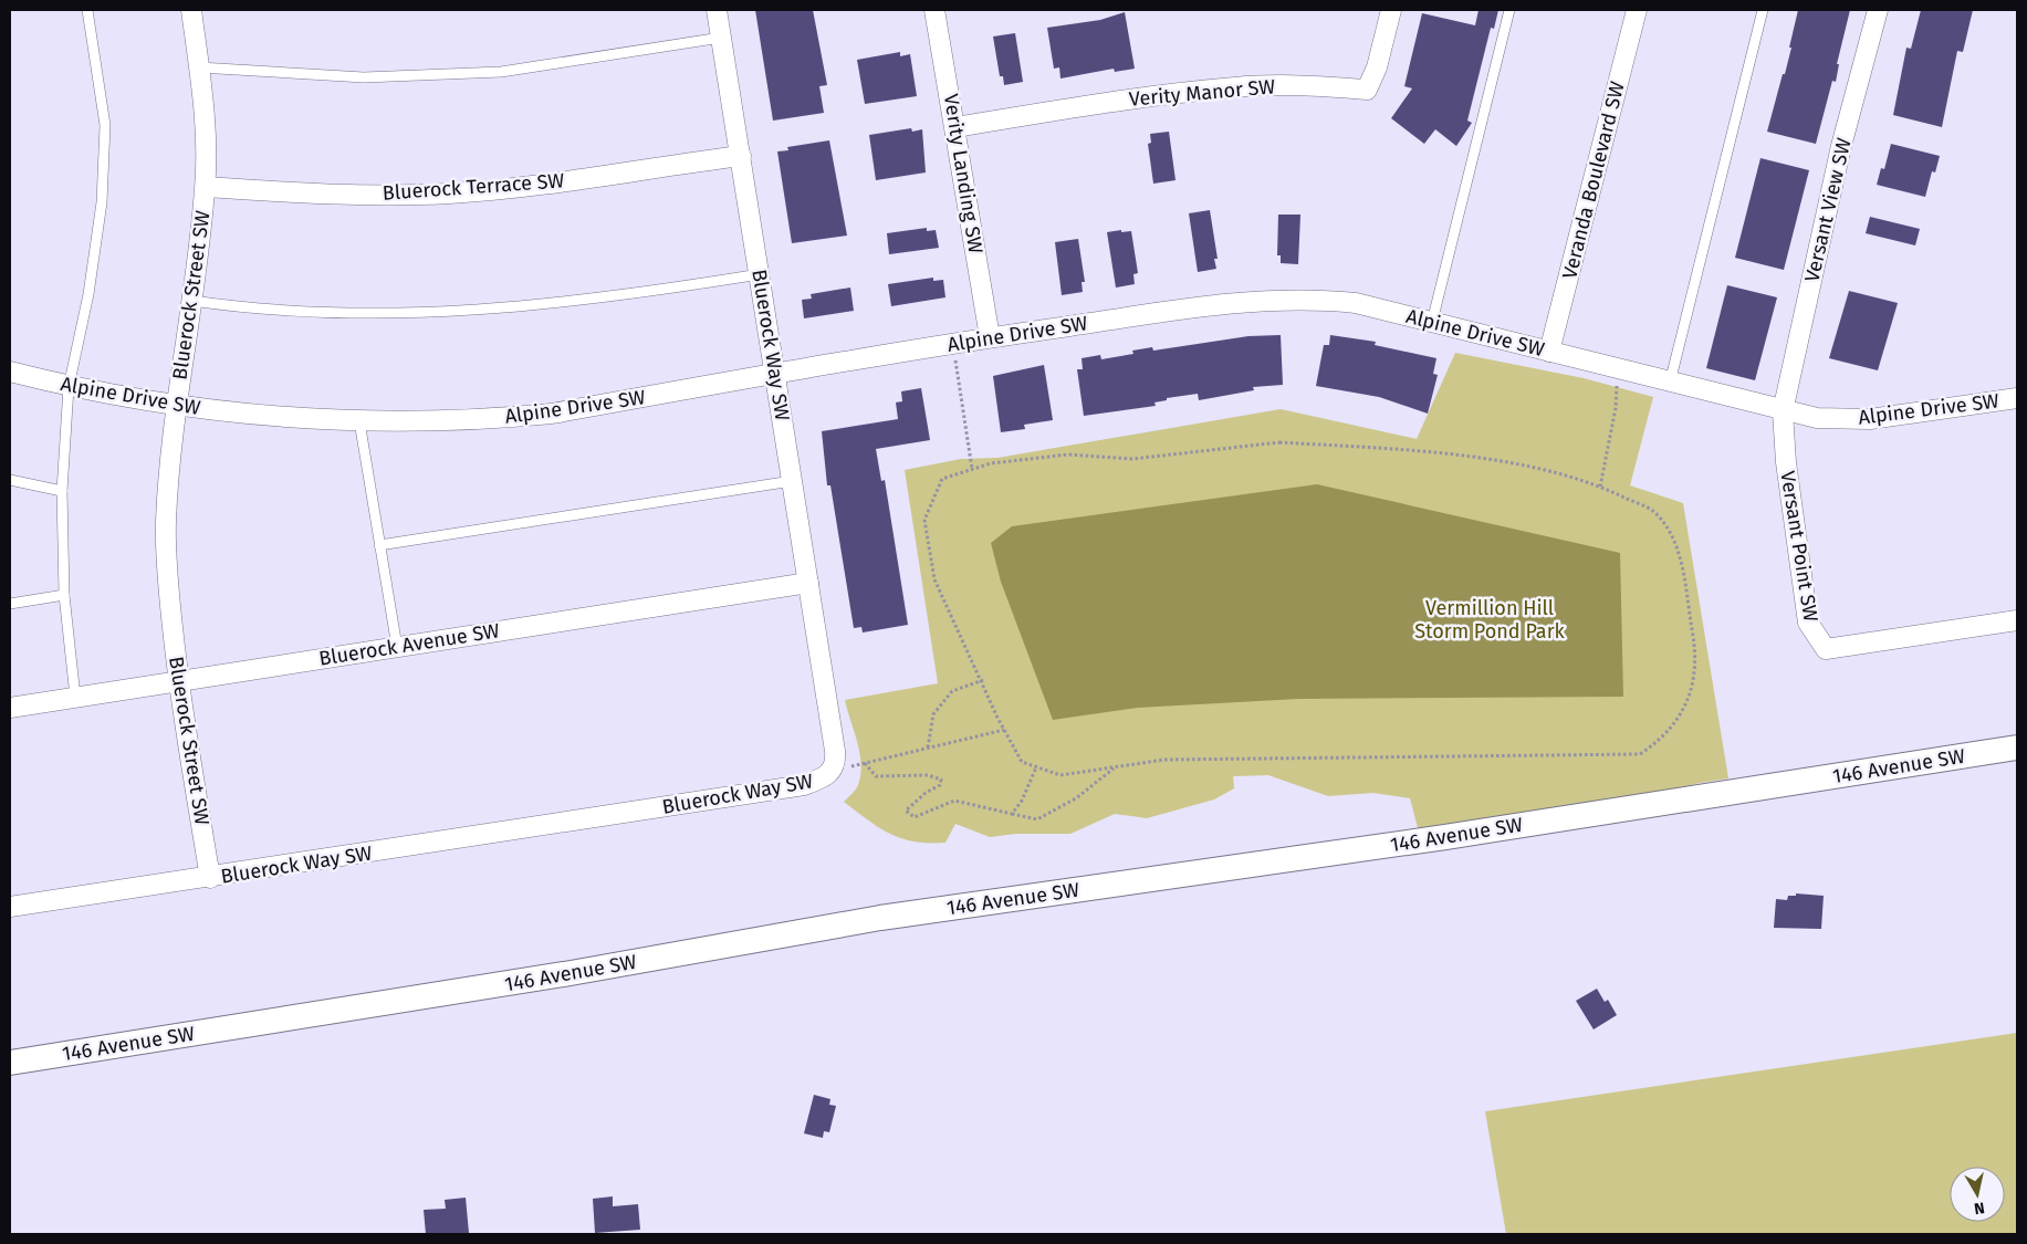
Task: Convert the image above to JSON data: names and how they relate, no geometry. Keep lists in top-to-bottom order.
{
  "streets": {
    "street": [
      "Verity Manor SW",
      "Verity Landing SW",
      "Veranda Boulevard SW",
      "Bluerock Terrace SW",
      "Versant View SW",
      "Bluerock Street SW",
      "Alpine Drive SW",
      "Bluerock Way SW",
      "Versant Point SW",
      "Bluerock Avenue SW",
      "146 Avenue SW"
    ]
  },
  "crossings": [
    ["Verity Manor SW", "Verity Landing SW"],
    ["Verity Landing SW", "Alpine Drive SW"],
    ["Veranda Boulevard SW", "Alpine Drive SW"],
    ["Bluerock Terrace SW", "Bluerock Street SW"],
    ["Bluerock Terrace SW", "Bluerock Way SW"],
    ["Versant View SW", "Alpine Drive SW"],
    ["Versant View SW", "Versant Point SW"],
    ["Bluerock Street SW", "Alpine Drive SW"],
    ["Bluerock Street SW", "Bluerock Way SW"],
    ["Bluerock Street SW", "Bluerock Avenue SW"],
    ["Alpine Drive SW", "Bluerock Way SW"],
    ["Alpine Drive SW", "Versant Point SW"],
    ["Bluerock Way SW", "Bluerock Avenue SW"]
  ],
  "parks": ["Vermillion Hill Storm Pond Park"],
  "north": "bottom"
}
